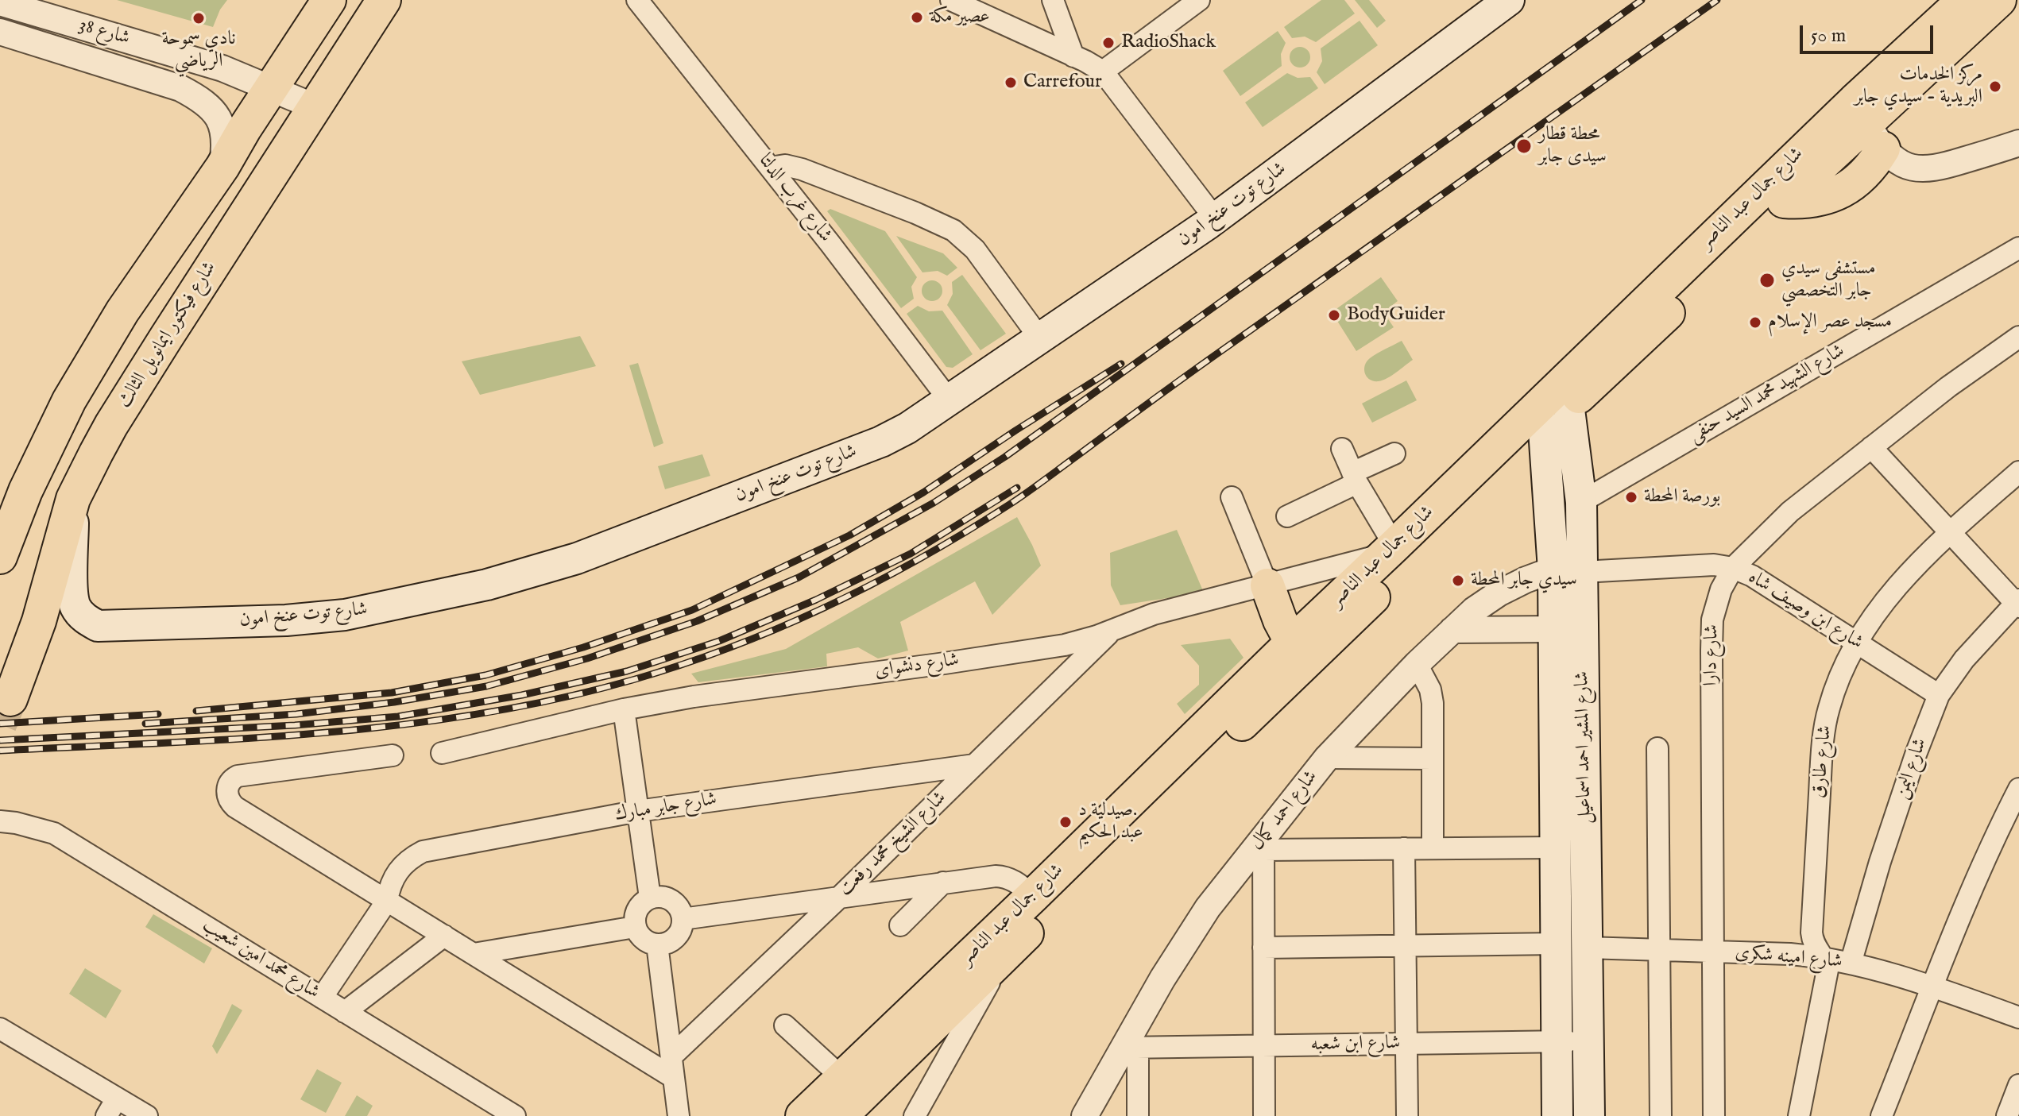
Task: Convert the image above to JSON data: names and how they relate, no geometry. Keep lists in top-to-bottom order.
{
  "streets": {
    "main road": [
      "شارع جمال عبد الناصر",
      "شارع توت عنخ امون",
      "شارع فيكتور ايمانويل الثالث",
      "شارع المشير احمد اسماعيل"
    ],
    "street": [
      "شارع 38",
      "شارع غرب الدلتا",
      "شارع الشهيد محمد السيد حنفى",
      "شارع ابن وصيف شاه",
      "شارع دارا",
      "شارع دنشواى",
      "شارع طارق",
      "شارع اليمن",
      "شارع جابر مبارك",
      "شارع احمد كمال",
      "شارع الشيخ محمد رفعت",
      "شارع امينه شكرى",
      "شارع محمد امين شعيب",
      "شارع ابن شعبه"
    ]
  },
  "crossings": [
    ["شارع 38", "شارع فيكتور ايمانويل الثالث"],
    ["شارع غرب الدلتا", "شارع توت عنخ امون"],
    ["شارع جمال عبد الناصر", "شارع دنشواى"],
    ["شارع جمال عبد الناصر", "شارع المشير احمد اسماعيل"],
    ["شارع توت عنخ امون", "شارع فيكتور ايمانويل الثالث"],
    ["شارع الشهيد محمد السيد حنفى", "شارع المشير احمد اسماعيل"],
    ["شارع ابن وصيف شاه", "شارع دارا"],
    ["شارع ابن وصيف شاه", "شارع المشير احمد اسماعيل"],
    ["شارع ابن وصيف شاه", "شارع طارق"],
    ["شارع ابن وصيف شاه", "شارع اليمن"],
    ["شارع ابن وصيف شاه", "شارع احمد كمال"],
    ["شارع دارا", "شارع امينه شكرى"],
    ["شارع دنشواى", "شارع الشيخ محمد رفعت"],
    ["شارع المشير احمد اسماعيل", "شارع احمد كمال"],
    ["شارع المشير احمد اسماعيل", "شارع امينه شكرى"],
    ["شارع المشير احمد اسماعيل", "شارع ابن شعبه"],
    ["شارع طارق", "شارع امينه شكرى"],
    ["شارع اليمن", "شارع امينه شكرى"],
    ["شارع جابر مبارك", "شارع الشيخ محمد رفعت"],
    ["شارع جابر مبارك", "شارع محمد امين شعيب"],
    ["شارع احمد كمال", "شارع ابن شعبه"]
  ],
  "places": [
    "عصير مكة",
    "نادي سموحة الرياضي",
    "RadioShack",
    "Carrefour",
    "مركز الخدمات البريدية - سيدي جابر",
    "محطة قطار سيدى جابر",
    "مستشفى سيدي جابر التخصصي",
    "BodyGuider",
    "مسجد عصر الإسلام",
    "بورصة المحطة",
    "سيدي جابر المحطة",
    "صيدلية د. عبد الحكيم"
  ],
  "scale_bar": "50 m"
}
